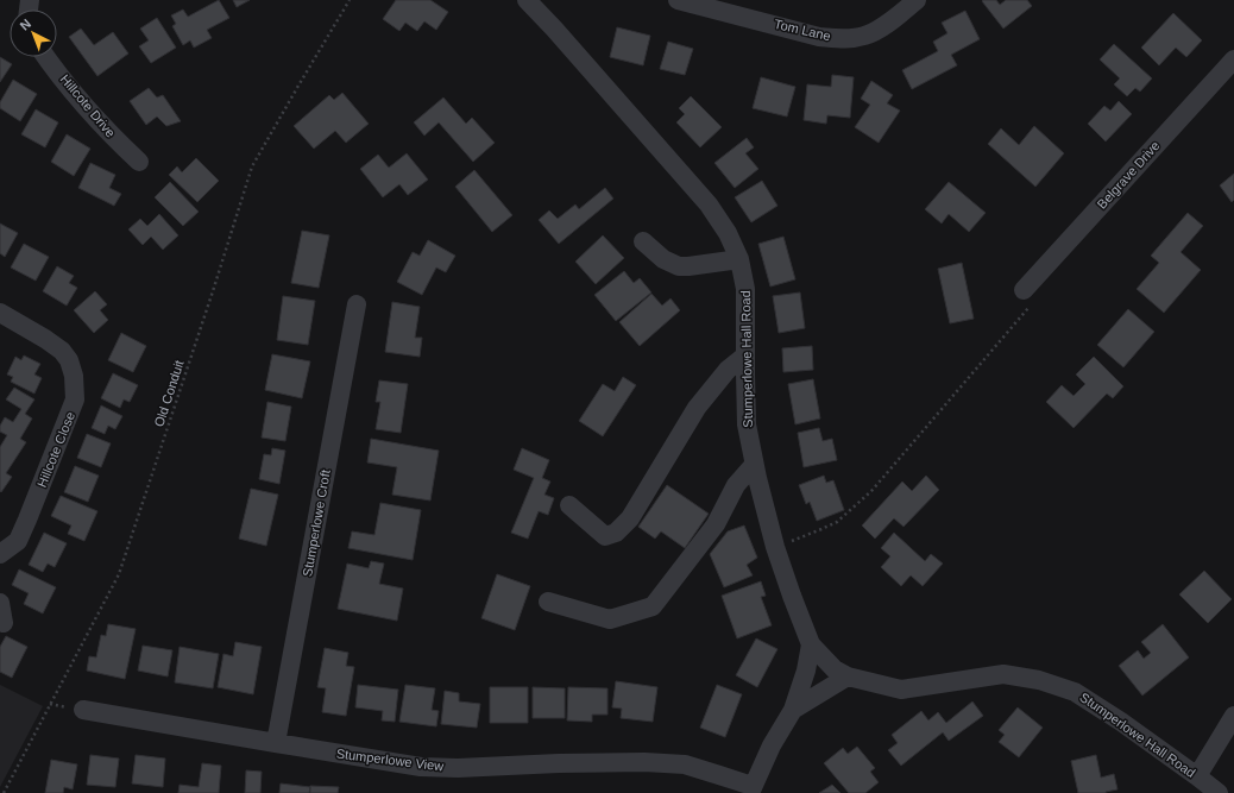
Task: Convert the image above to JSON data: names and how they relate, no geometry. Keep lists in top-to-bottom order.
{
  "streets": {
    "street": [
      "Tom Lane",
      "Hillcote Drive",
      "Belgrave Drive",
      "Stumperlowe Hall Road",
      "Hillcote Close",
      "Stumperlowe Croft",
      "Stumperlowe View"
    ],
    "path": ["Old Conduit"]
  },
  "crossings": [
    ["Stumperlowe Croft", "Stumperlowe View"]
  ],
  "north": "top left"
}
